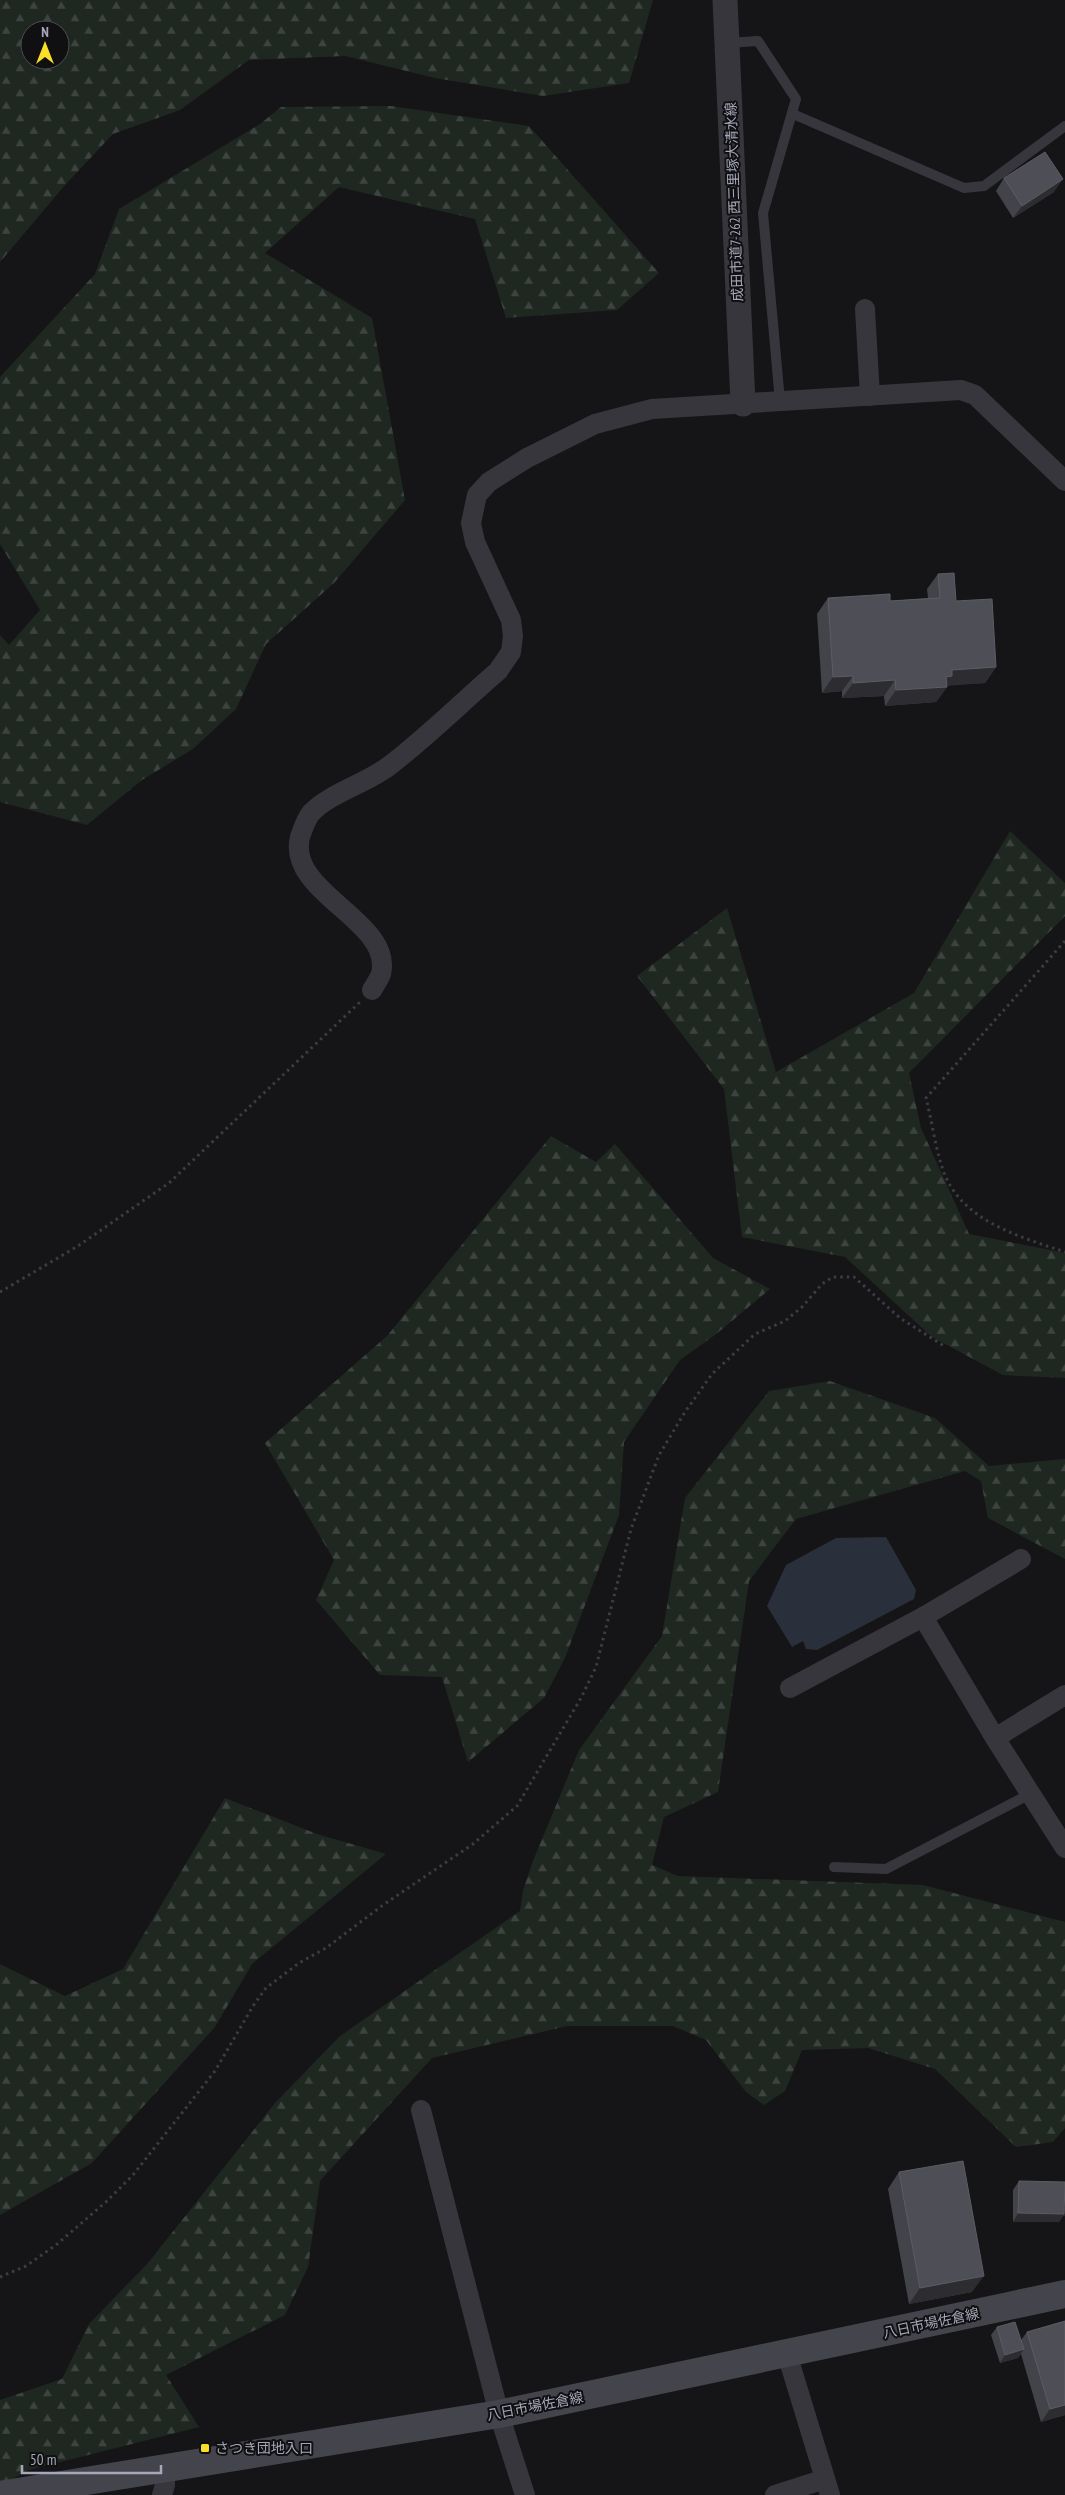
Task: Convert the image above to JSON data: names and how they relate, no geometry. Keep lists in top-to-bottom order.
{
  "streets": {
    "main road": ["八日市場佐倉線"],
    "street": ["成田市道7-262 西三里塚大清水線"]
  },
  "places": {
    "transit": ["さつき団地入口"]
  },
  "scale_bar": "50 m",
  "north": "top"
}
